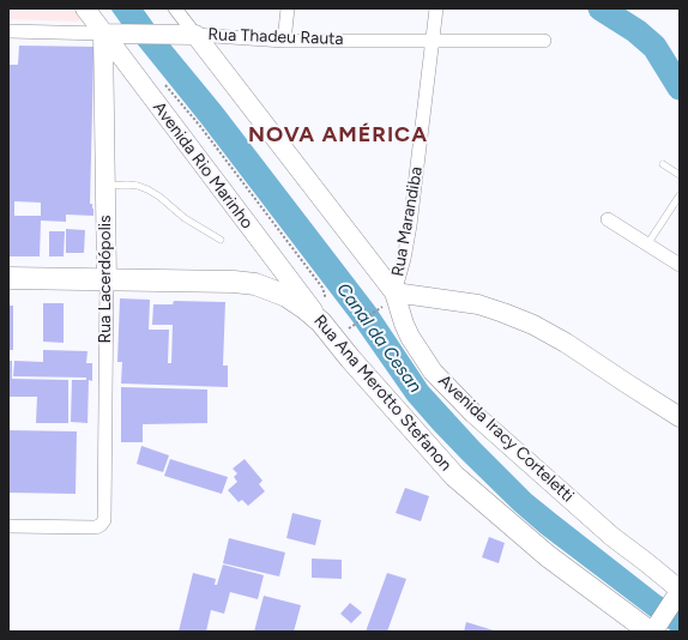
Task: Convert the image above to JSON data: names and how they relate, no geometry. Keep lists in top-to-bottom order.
{
  "streets": {
    "main road": ["Rua Ana Merotto Stefanon"],
    "street": [
      "Rua Thadeu Rauta",
      "Avenida Rio Marinho",
      "Rua Marandiba",
      "Rua Lacerdópolis",
      "Avenida Iracy Corteletti"
    ]
  },
  "crossings": [
    ["Rua Thadeu Rauta", "Avenida Rio Marinho"],
    ["Rua Thadeu Rauta", "Rua Marandiba"],
    ["Rua Thadeu Rauta", "Rua Lacerdópolis"],
    ["Rua Thadeu Rauta", "Avenida Iracy Corteletti"],
    ["Avenida Rio Marinho", "Rua Lacerdópolis"],
    ["Avenida Rio Marinho", "Rua Ana Merotto Stefanon"],
    ["Rua Marandiba", "Avenida Iracy Corteletti"],
    ["Rua Lacerdópolis", "Rua Ana Merotto Stefanon"]
  ],
  "districts": ["NOVA AMÉRICA"],
  "water": ["Canal da Cesan"]
}
